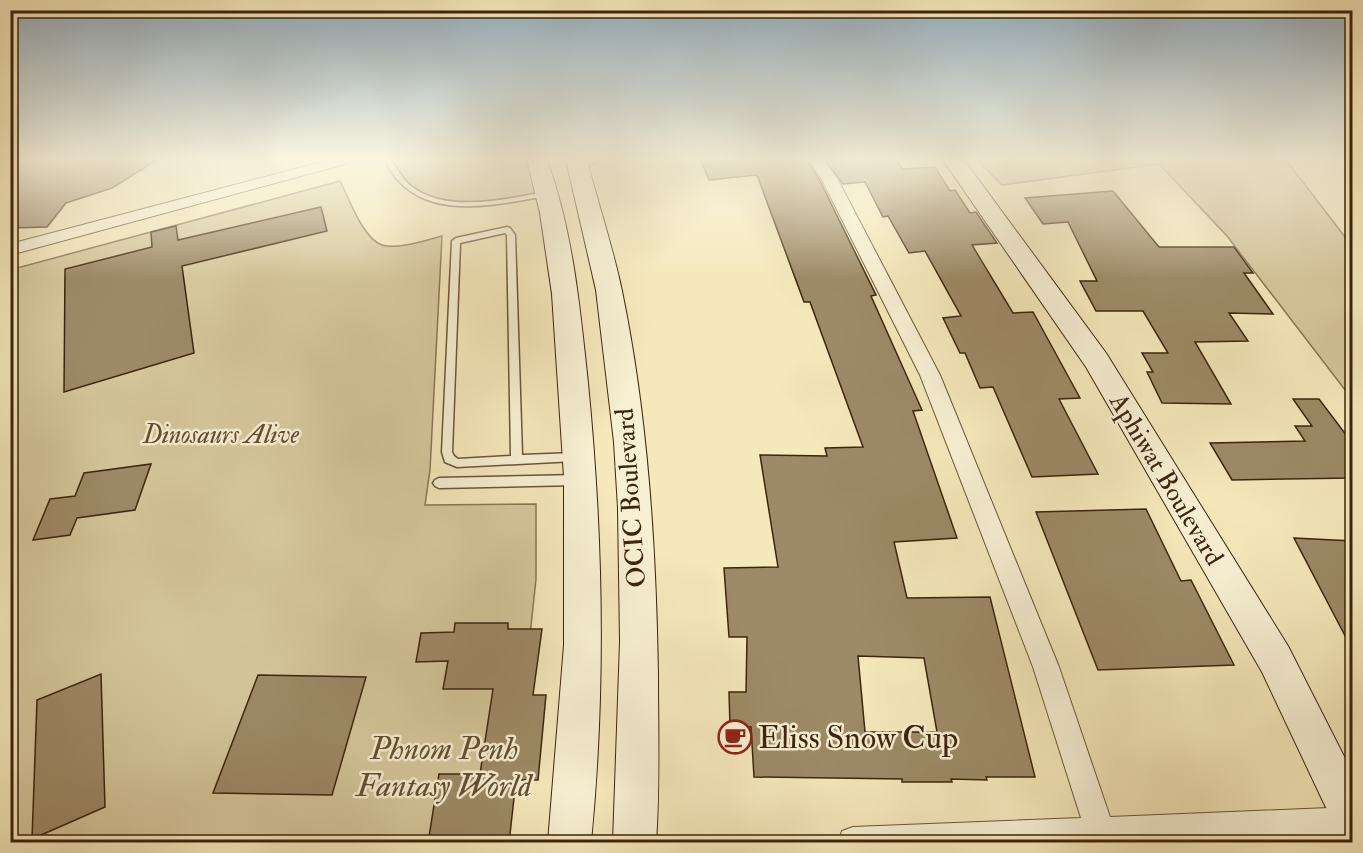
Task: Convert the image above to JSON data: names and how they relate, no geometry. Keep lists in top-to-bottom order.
{
  "streets": {
    "street": ["Aphiwat Boulevard", "OCIC Boulevard"]
  },
  "parks": ["Dinosaurs Alive", "Phnom Penh Fantasy World"],
  "places": {
    "cafe": ["Eliss Snow Cup"]
  }
}
